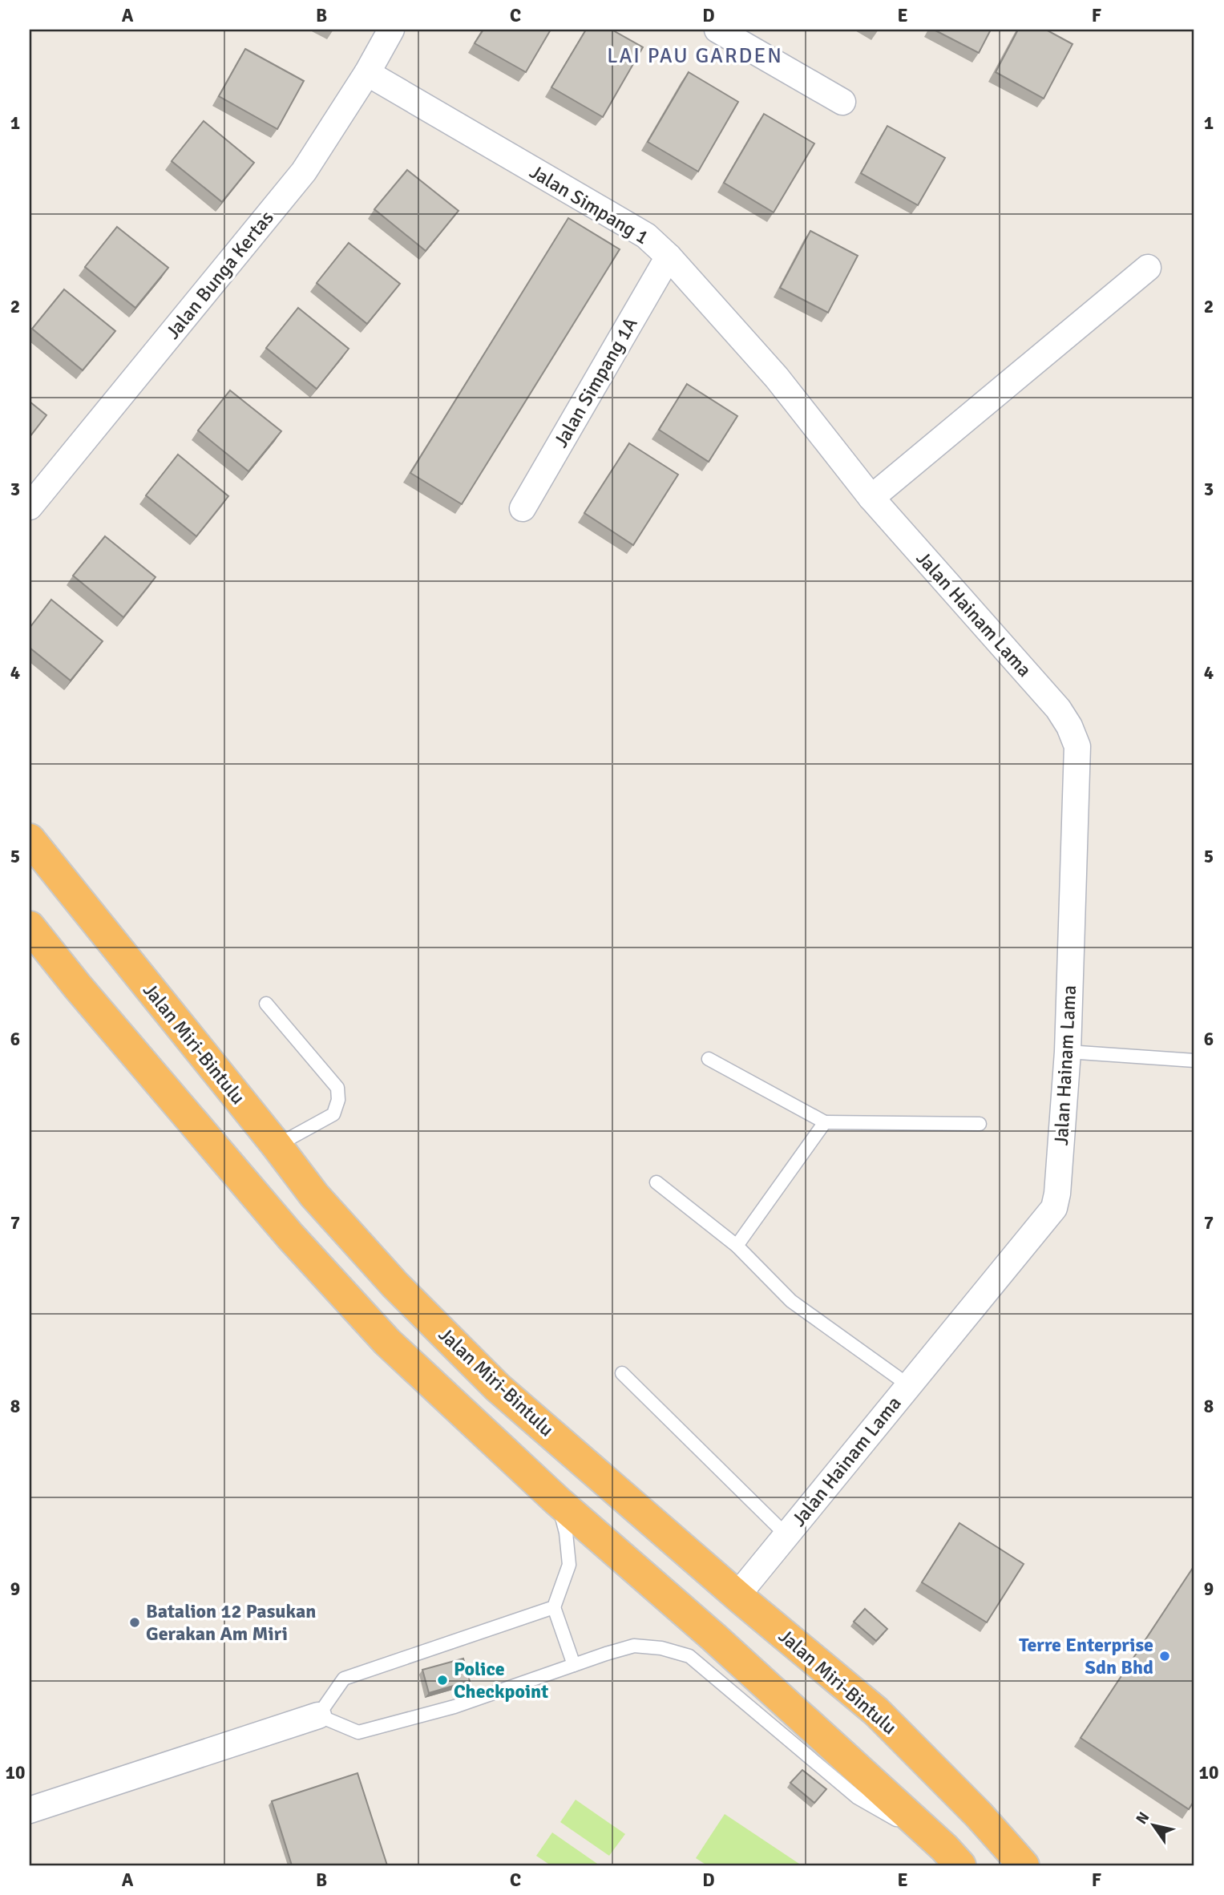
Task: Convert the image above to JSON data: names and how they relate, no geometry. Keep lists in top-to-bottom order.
{
  "streets": {
    "highway": ["Jalan Miri-Bintulu"],
    "street": [
      "Jalan Simpang 1",
      "Jalan Bunga Kertas",
      "Jalan Simpang 1A",
      "Jalan Hainam Lama"
    ]
  },
  "crossings": [
    ["Jalan Simpang 1", "Jalan Bunga Kertas"],
    ["Jalan Simpang 1", "Jalan Simpang 1A"],
    ["Jalan Simpang 1", "Jalan Hainam Lama"],
    ["Jalan Hainam Lama", "Jalan Miri-Bintulu"]
  ],
  "districts": ["LAI PAU GARDEN"],
  "places": ["Batalion 12 Pasukan Gerakan Am Miri", "Terre Enterprise Sdn Bhd", "Police Checkpoint"],
  "north": "top left",
  "grid": {
    "columns": [
      "A",
      "B",
      "C",
      "D",
      "E",
      "F"
    ],
    "rows": [
      "1",
      "2",
      "3",
      "4",
      "5",
      "6",
      "7",
      "8",
      "9",
      "10"
    ]
  }
}
